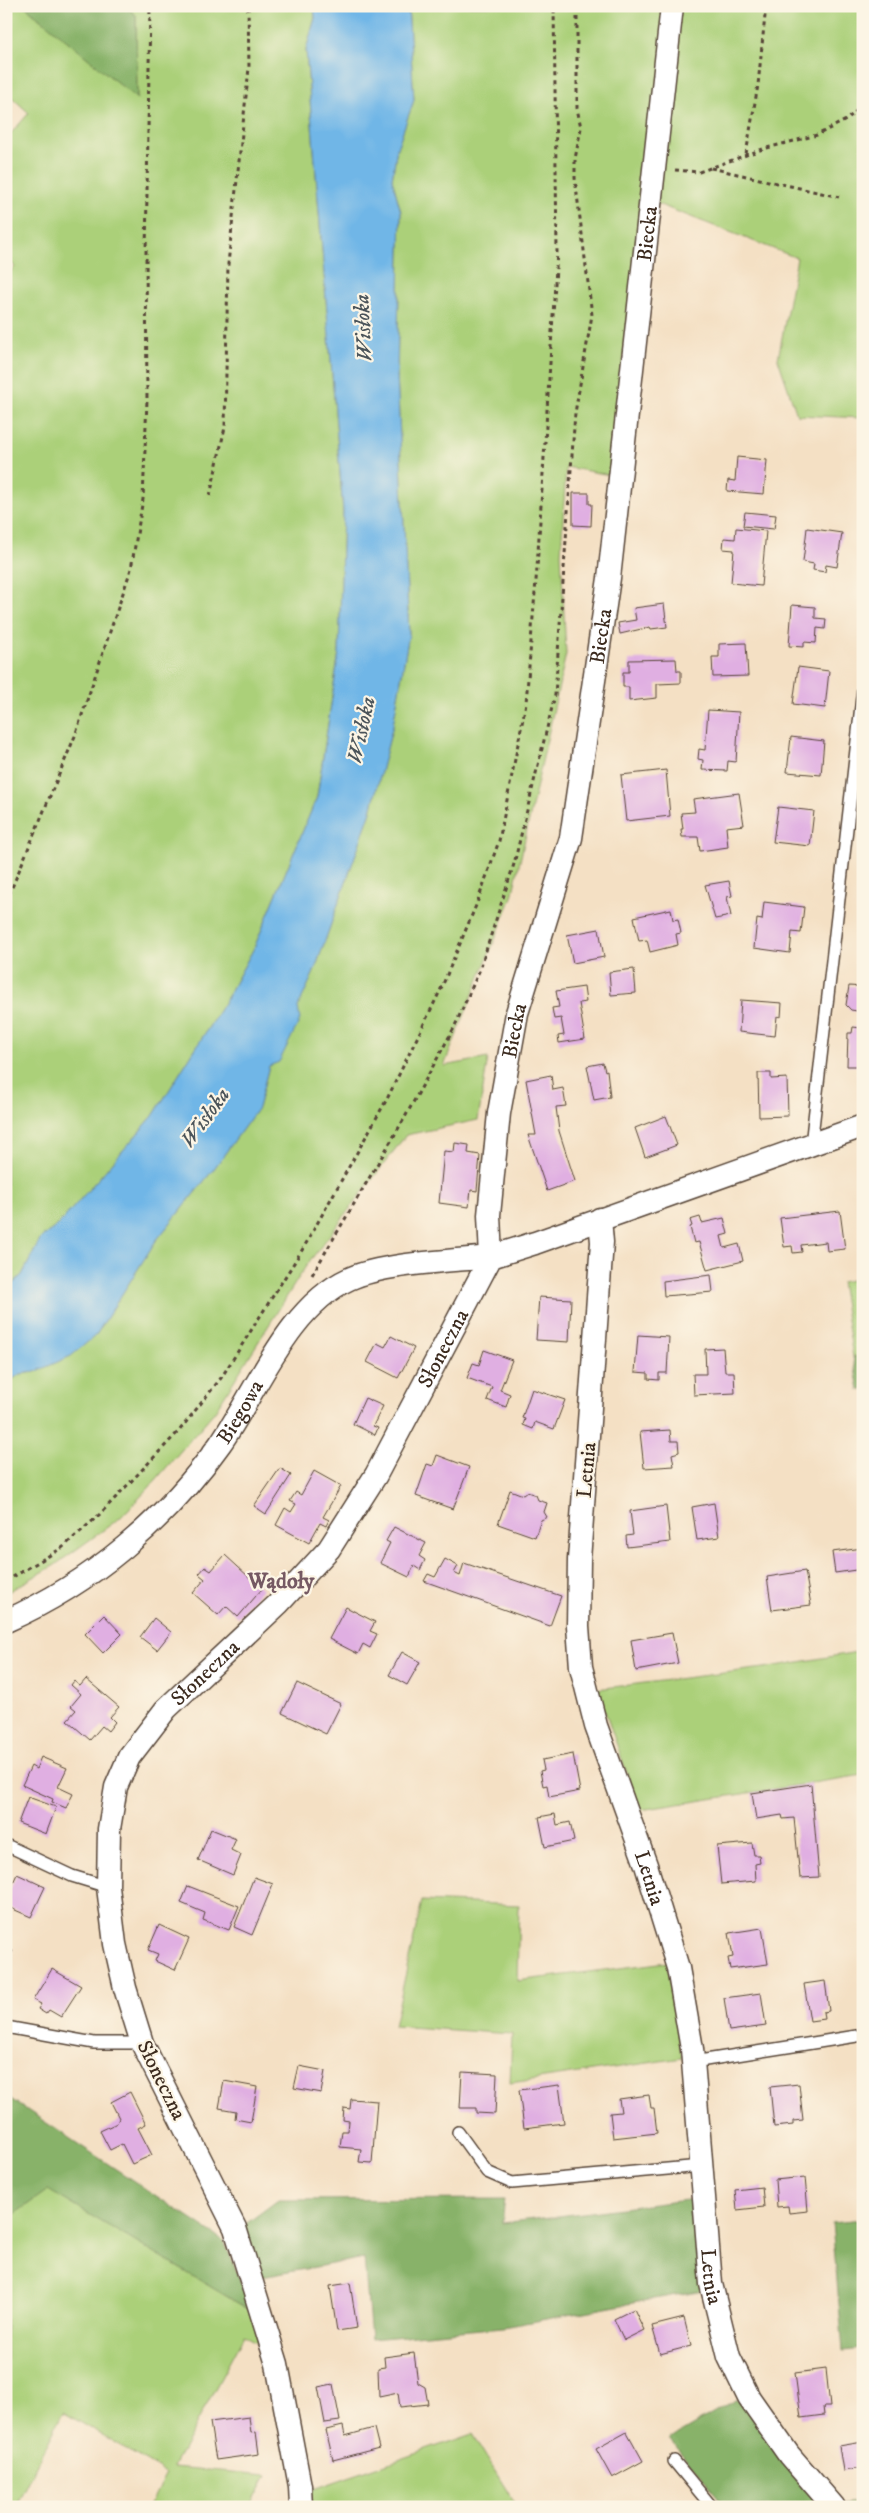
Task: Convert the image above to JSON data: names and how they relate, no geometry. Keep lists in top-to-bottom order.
{
  "streets": {
    "street": [
      "Biecka",
      "Słoneczna",
      "Biegowa",
      "Letnia"
    ]
  },
  "crossings": [
    ["Biecka", "Słoneczna"],
    ["Biecka", "Biegowa"],
    ["Słoneczna", "Biegowa"]
  ],
  "districts": ["Wądoły"],
  "water": ["Wisłoka"]
}
